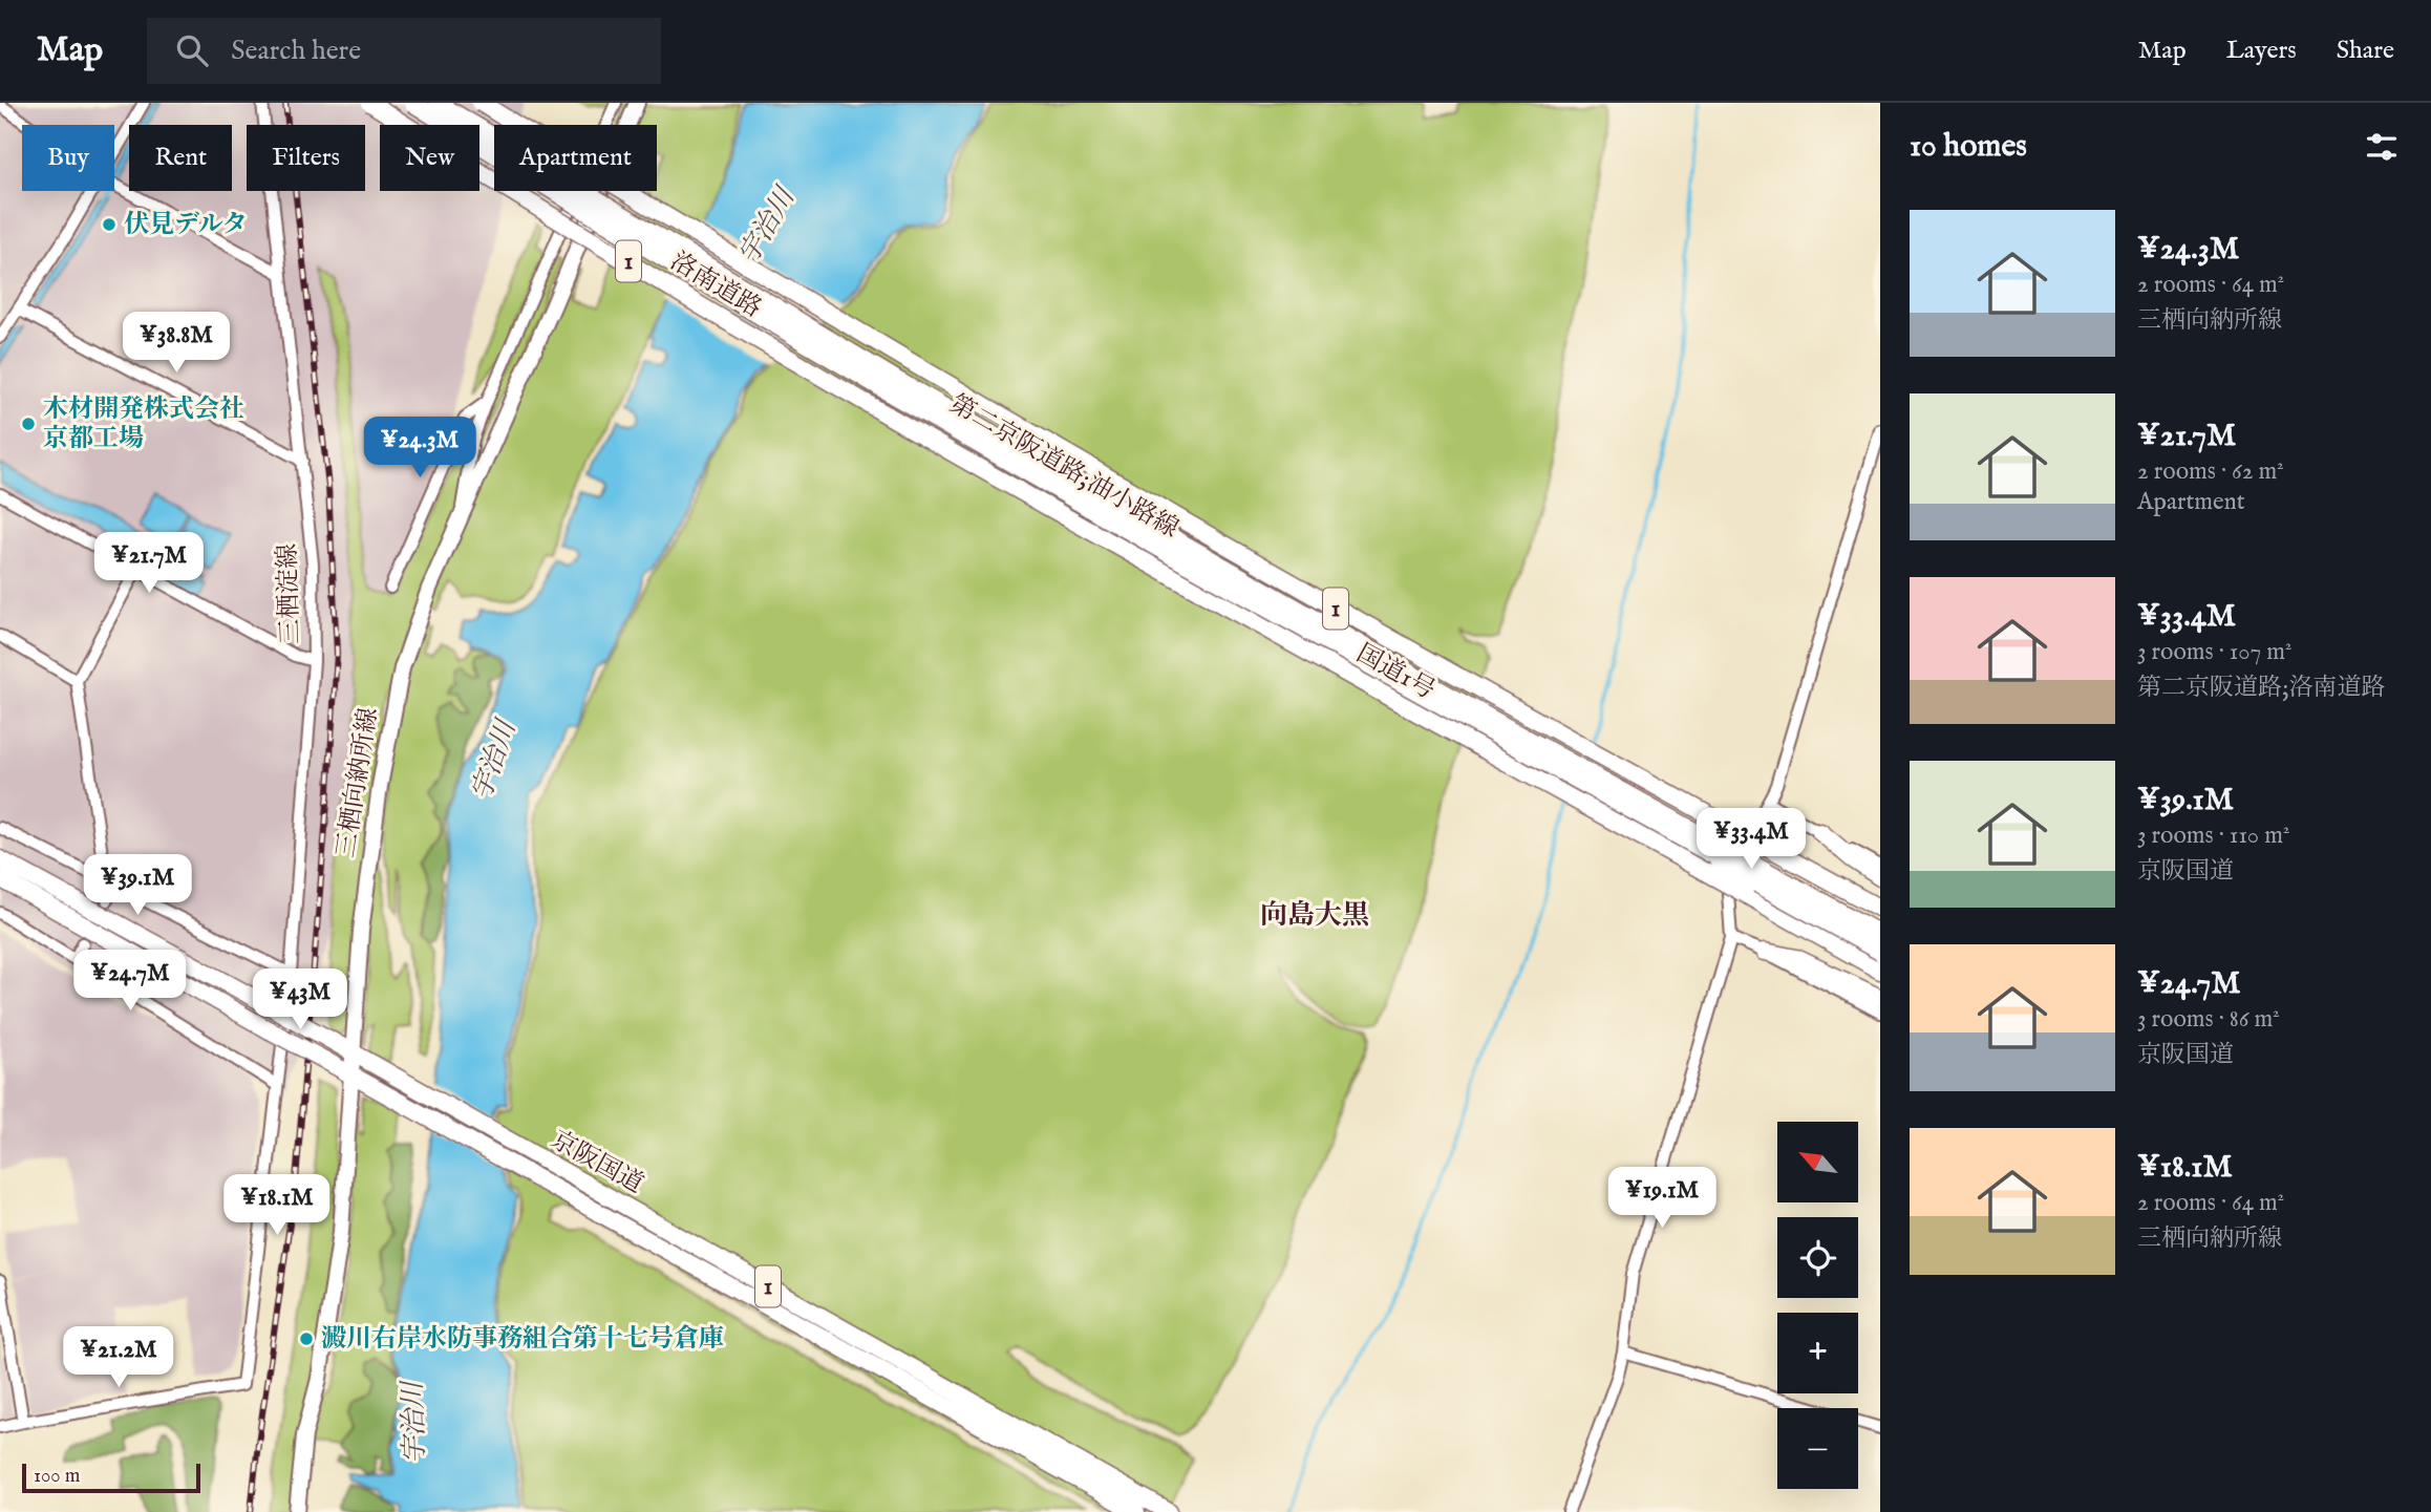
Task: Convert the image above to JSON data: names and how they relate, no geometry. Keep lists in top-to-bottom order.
{
  "streets": {
    "highway": [
      "1",
      "洛南道路",
      "第二京阪道路;油小路線",
      "国道1号",
      "京阪国道"
    ],
    "main road": ["三栖向納所線"],
    "street": ["三栖淀線"]
  },
  "crossings": [
    ["1", "第二京阪道路;油小路線"],
    ["洛南道路", "国道1号"],
    ["三栖向納所線", "京阪国道"]
  ],
  "districts": ["向島大黒"],
  "water": ["宇治川"],
  "places": ["伏見デルタ", "木材開発株式会社 京都工場", "澱川右岸水防事務組合第十七号倉庫"],
  "scale_bar": "100 m",
  "north": "top left",
  "page": {
    "header": "Map",
    "search": "Search here",
    "nav": ["Map", "Layers", "Share"],
    "heading": "10 homes",
    "chip": [
      "Buy",
      "Rent",
      "Filters",
      "New",
      "Apartment"
    ],
    "list": [
      {
        "name": "¥24.3M",
        "note": "2 rooms · 64 m² · 三栖向納所線"
      },
      {
        "name": "¥21.7M",
        "note": "2 rooms · 62 m² · Apartment"
      },
      {
        "name": "¥33.4M",
        "note": "3 rooms · 107 m² · 第二京阪道路;洛南道路"
      },
      {
        "name": "¥39.1M",
        "note": "3 rooms · 110 m² · 京阪国道"
      },
      {
        "name": "¥24.7M",
        "note": "3 rooms · 86 m² · 京阪国道"
      },
      {
        "name": "¥18.1M",
        "note": "2 rooms · 64 m² · 三栖向納所線"
      }
    ],
    "price": [
      "¥38.8M",
      "¥24.3M",
      "¥21.7M",
      "¥33.4M",
      "¥39.1M",
      "¥24.7M",
      "¥43M",
      "¥19.1M",
      "¥18.1M",
      "¥21.2M"
    ],
    "map_buttons": ["+", "−"],
    "scale": "100 m"
  }
}
